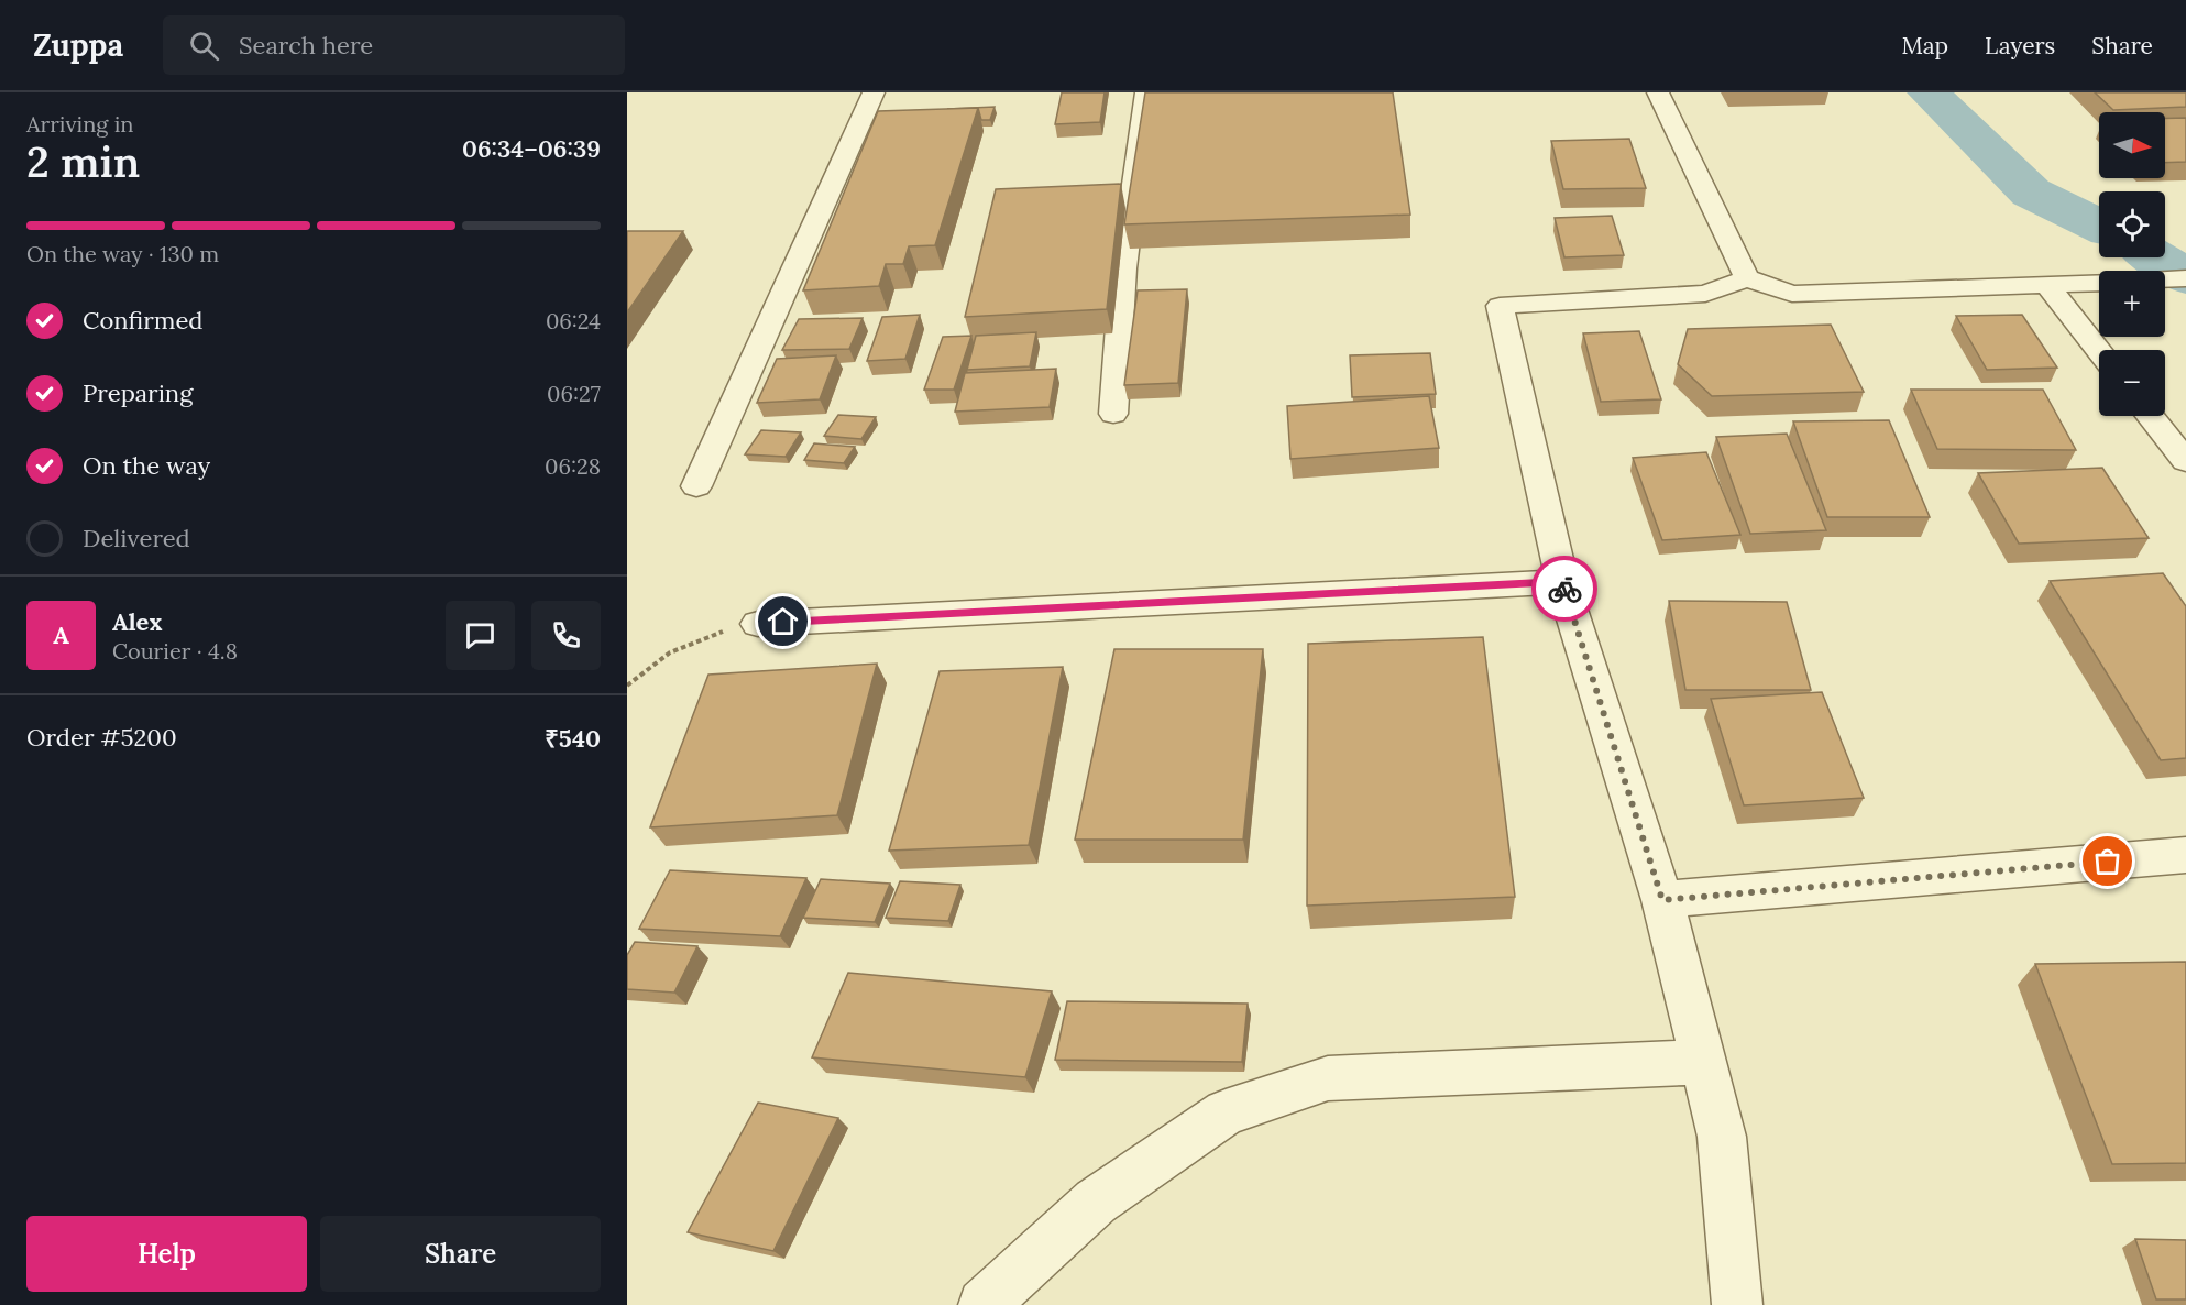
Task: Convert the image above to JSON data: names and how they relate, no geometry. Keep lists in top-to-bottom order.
{
  "north": "right",
  "page": {
    "header": "Zuppa",
    "search": "Search here",
    "nav": ["Map", "Layers", "Share"],
    "heading": ["2 min", "Arriving in", "06:34–06:39"],
    "panel": [
      "Alex",
      "Courier · 4.8",
      "Order #5200",
      "₹540"
    ],
    "map_buttons": ["+", "−"],
    "bar": "On the way · 130 m",
    "list": [
      ["Confirmed", "06:24"],
      ["Preparing", "06:27"],
      ["On the way", "06:28"],
      "Delivered"
    ],
    "round": "A",
    "buttons": ["Help", "Share"]
  }
}
